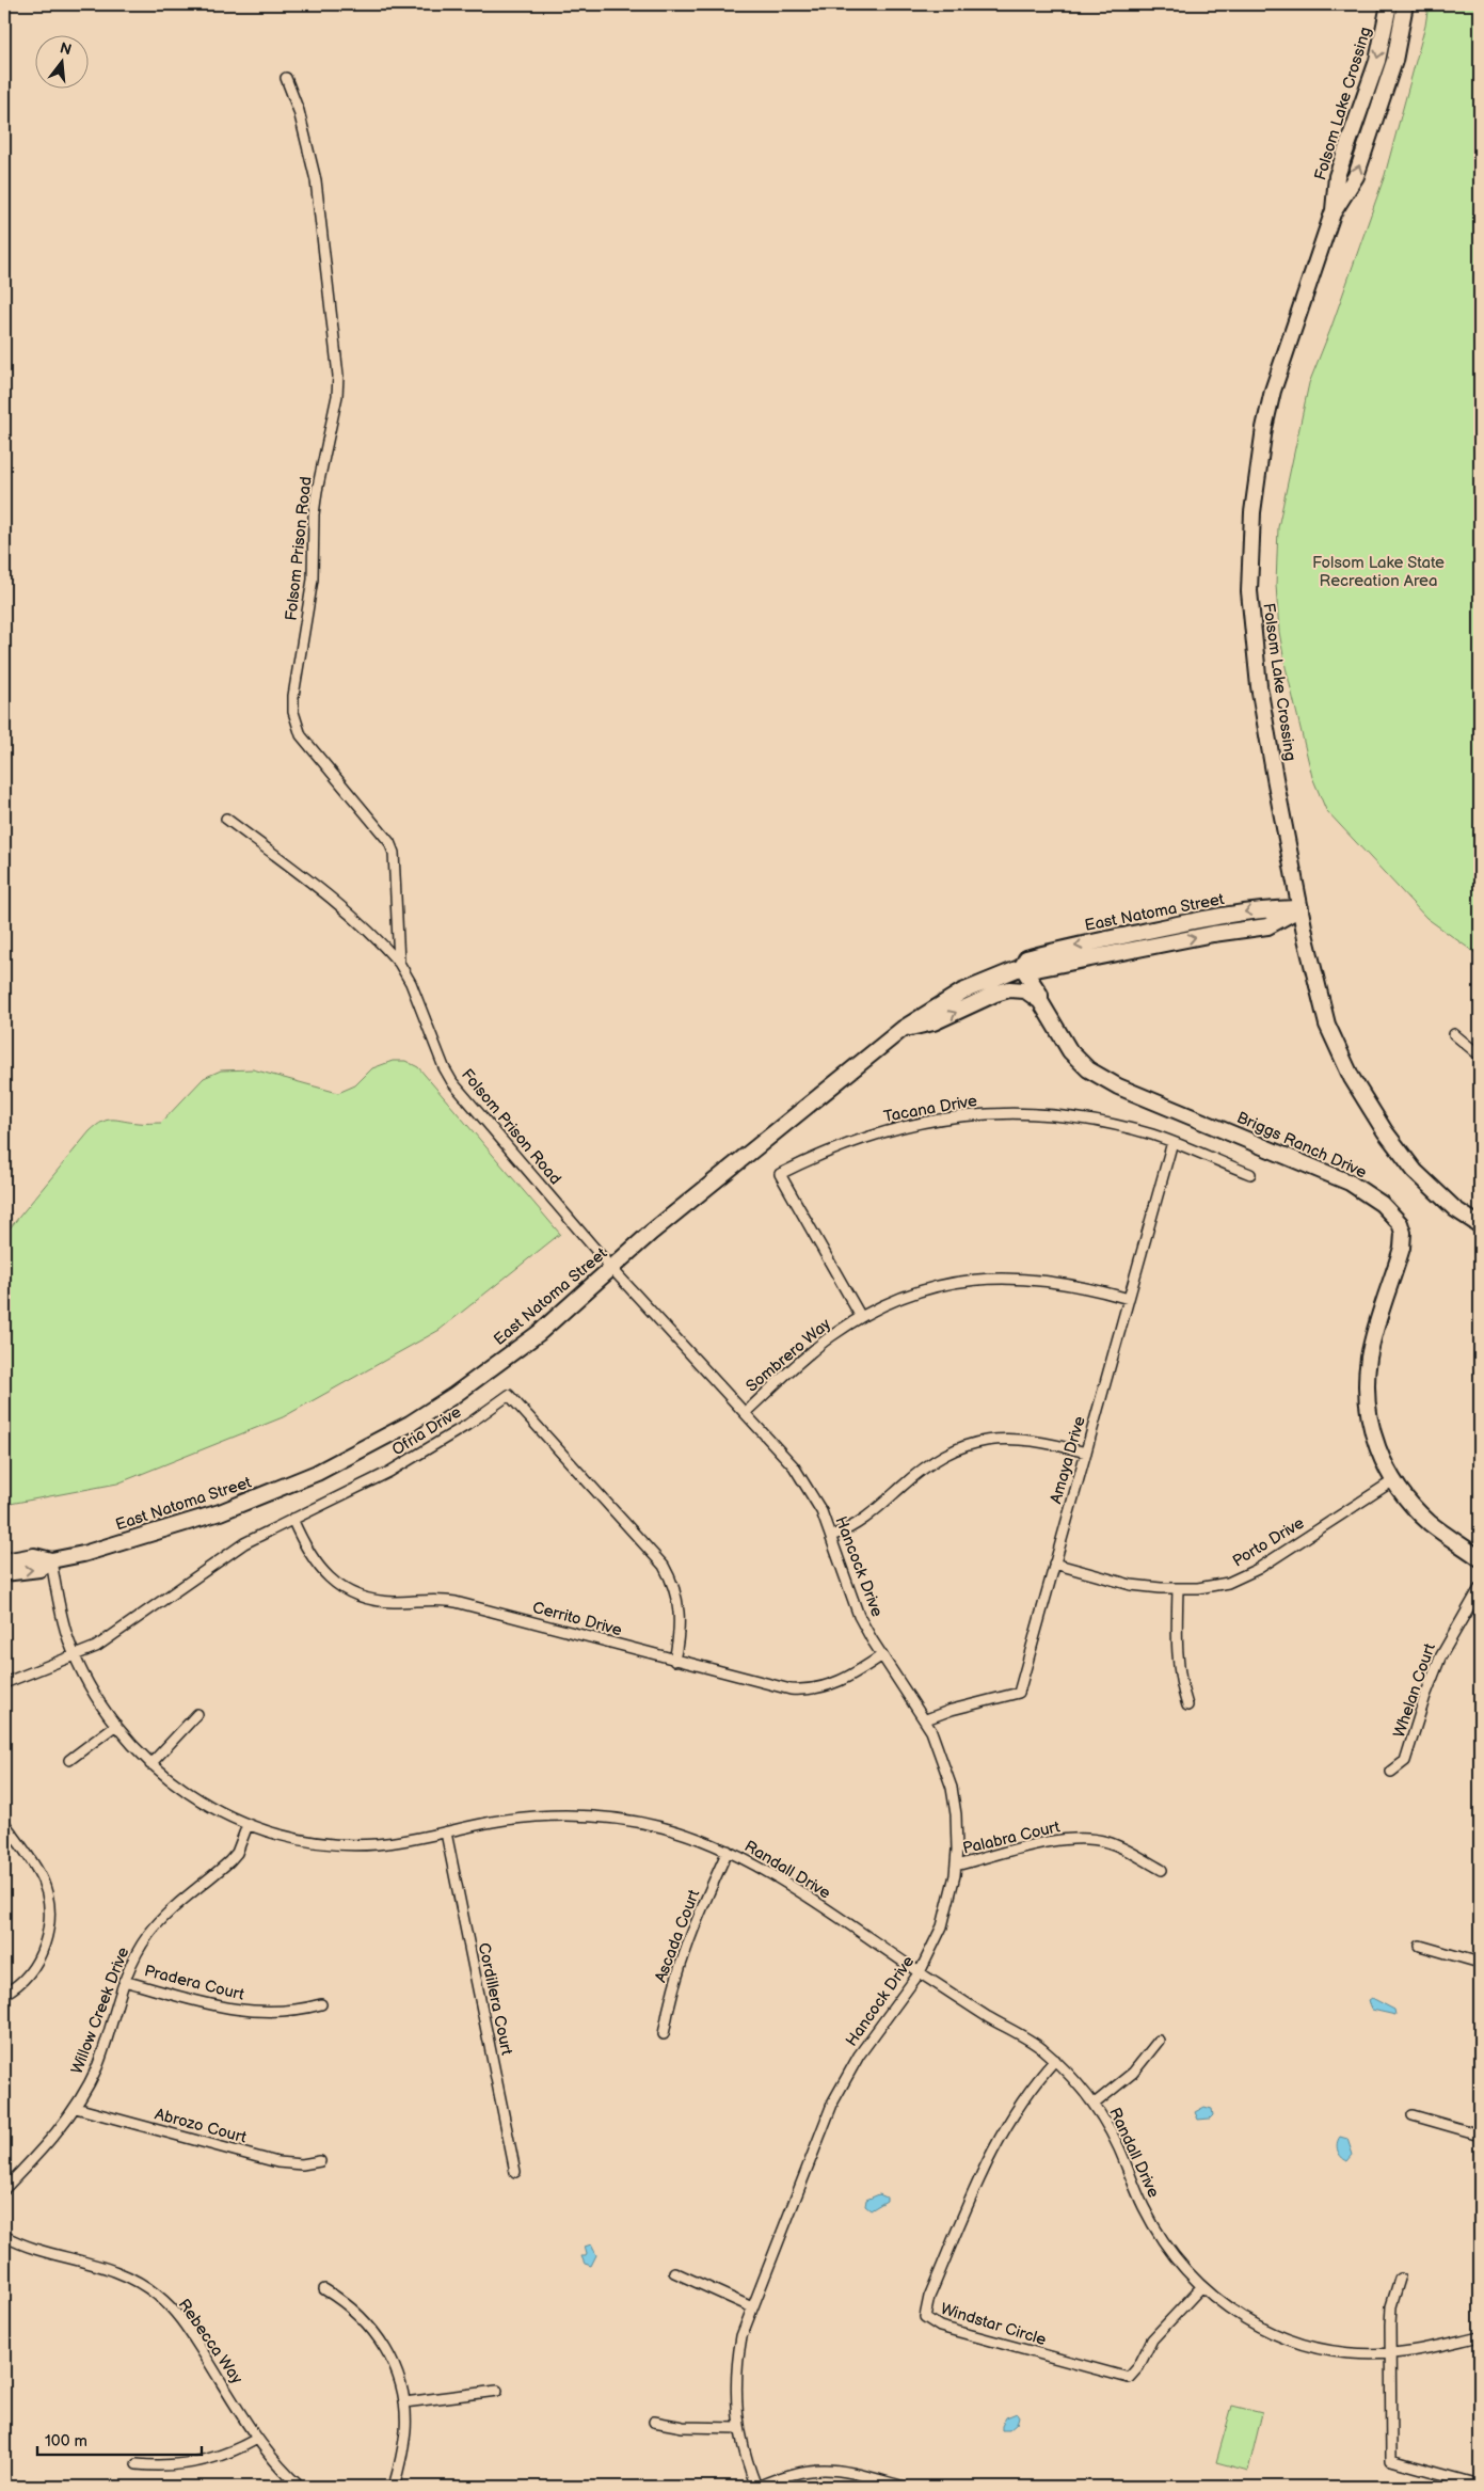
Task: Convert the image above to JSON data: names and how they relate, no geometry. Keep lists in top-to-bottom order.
{
  "streets": {
    "main road": ["Folsom Lake Crossing", "East Natoma Street", "Briggs Ranch Drive"],
    "street": [
      "Folsom Prison Road",
      "Tacana Drive",
      "Sombrero Way",
      "Ofria Drive",
      "Amaya Drive",
      "Porto Drive",
      "Hancock Drive",
      "Cerrito Drive",
      "Whelan Court",
      "Palabra Court",
      "Randall Drive",
      "Ascada Court",
      "Pradera Court",
      "Cordillera Court",
      "Willow Creek Drive",
      "Abrozo Court",
      "Windstar Circle",
      "Rebecca Way"
    ]
  },
  "crossings": [
    ["Folsom Lake Crossing", "East Natoma Street"],
    ["Folsom Prison Road", "East Natoma Street"],
    ["Folsom Prison Road", "Hancock Drive"],
    ["East Natoma Street", "Briggs Ranch Drive"],
    ["East Natoma Street", "Hancock Drive"],
    ["East Natoma Street", "Randall Drive"],
    ["Tacana Drive", "Sombrero Way"],
    ["Tacana Drive", "Amaya Drive"],
    ["Briggs Ranch Drive", "Porto Drive"],
    ["Sombrero Way", "Amaya Drive"],
    ["Sombrero Way", "Hancock Drive"],
    ["Ofria Drive", "Cerrito Drive"],
    ["Ofria Drive", "Randall Drive"],
    ["Amaya Drive", "Porto Drive"],
    ["Amaya Drive", "Hancock Drive"],
    ["Hancock Drive", "Cerrito Drive"],
    ["Hancock Drive", "Palabra Court"],
    ["Hancock Drive", "Randall Drive"],
    ["Randall Drive", "Ascada Court"],
    ["Randall Drive", "Cordillera Court"],
    ["Randall Drive", "Willow Creek Drive"],
    ["Randall Drive", "Windstar Circle"],
    ["Pradera Court", "Willow Creek Drive"],
    ["Willow Creek Drive", "Abrozo Court"]
  ],
  "parks": ["Folsom Lake State Recreation Area"],
  "scale_bar": "100 m",
  "north": "top"
}
